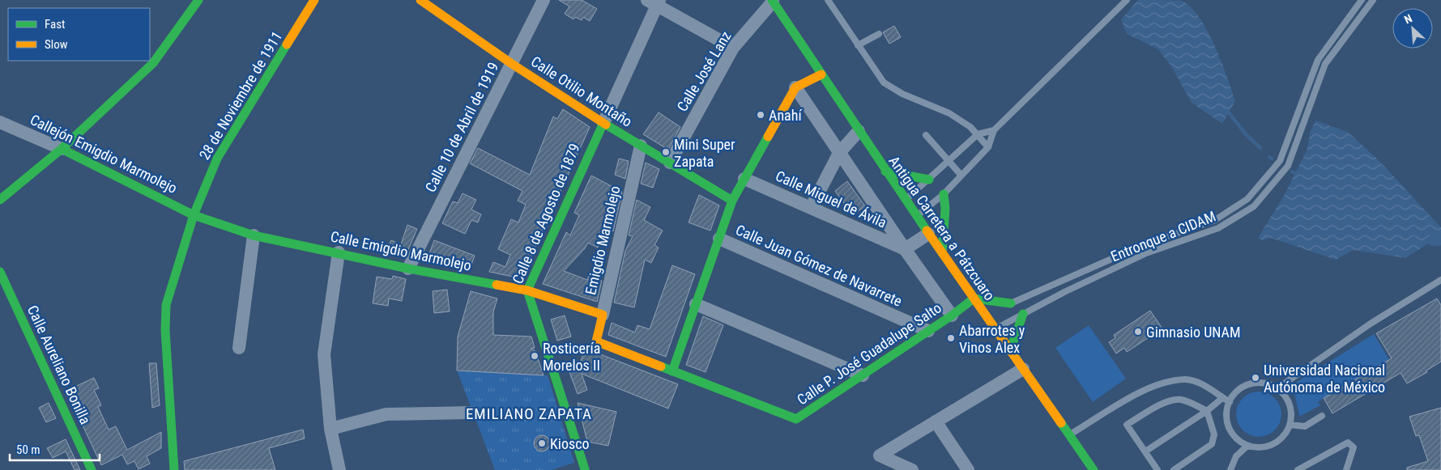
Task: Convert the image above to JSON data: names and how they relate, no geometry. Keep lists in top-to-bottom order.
{
  "streets": {
    "street": [
      "Calle José Lanz",
      "Calle Otilio Montaño",
      "28 de Noviembre de 1911",
      "Calle 10 de Abril de 1919",
      "Callejón Emigdio Marmolejo",
      "Calle Miguel de Ávila",
      "Calle 8 de Agosto de 1879",
      "Antigua Carretera a Pátzcuaro",
      "Emigdio Marmolejo",
      "Calle Emigdio Marmolejo",
      "Calle Juan Gómez de Navarrete",
      "Calle P. José Guadalupe Salto",
      "Calle Aureliano Bonilla"
    ],
    "lane": ["Entronque a CIDAM"]
  },
  "crossings": [
    ["Calle José Lanz", "Calle Otilio Montaño"],
    ["Calle José Lanz", "Antigua Carretera a Pátzcuaro"],
    ["Calle Otilio Montaño", "Calle 10 de Abril de 1919"],
    ["Calle Otilio Montaño", "Calle 8 de Agosto de 1879"],
    ["Calle Otilio Montaño", "Emigdio Marmolejo"],
    ["28 de Noviembre de 1911", "Callejón Emigdio Marmolejo"],
    ["28 de Noviembre de 1911", "Calle Emigdio Marmolejo"],
    ["Calle 10 de Abril de 1919", "Calle Emigdio Marmolejo"],
    ["Callejón Emigdio Marmolejo", "Calle Emigdio Marmolejo"],
    ["Calle 8 de Agosto de 1879", "Calle Emigdio Marmolejo"],
    ["Antigua Carretera a Pátzcuaro", "Entronque a CIDAM"],
    ["Antigua Carretera a Pátzcuaro", "Calle P. José Guadalupe Salto"],
    ["Emigdio Marmolejo", "Calle Emigdio Marmolejo"],
    ["Emigdio Marmolejo", "Calle P. José Guadalupe Salto"],
    ["Calle Juan Gómez de Navarrete", "Calle P. José Guadalupe Salto"]
  ],
  "districts": ["EMILIANO ZAPATA"],
  "places": [
    "Anahí",
    "Mini Super Zapata",
    "Gimnasio UNAM",
    "Abarrotes y Vinos Alex",
    "Rosticería Morelos II",
    "Universidad Nacional Autónoma de México",
    "Kiosco"
  ],
  "legend": ["Fast", "Slow"],
  "scale_bar": "50 m",
  "north": "top left"
}
